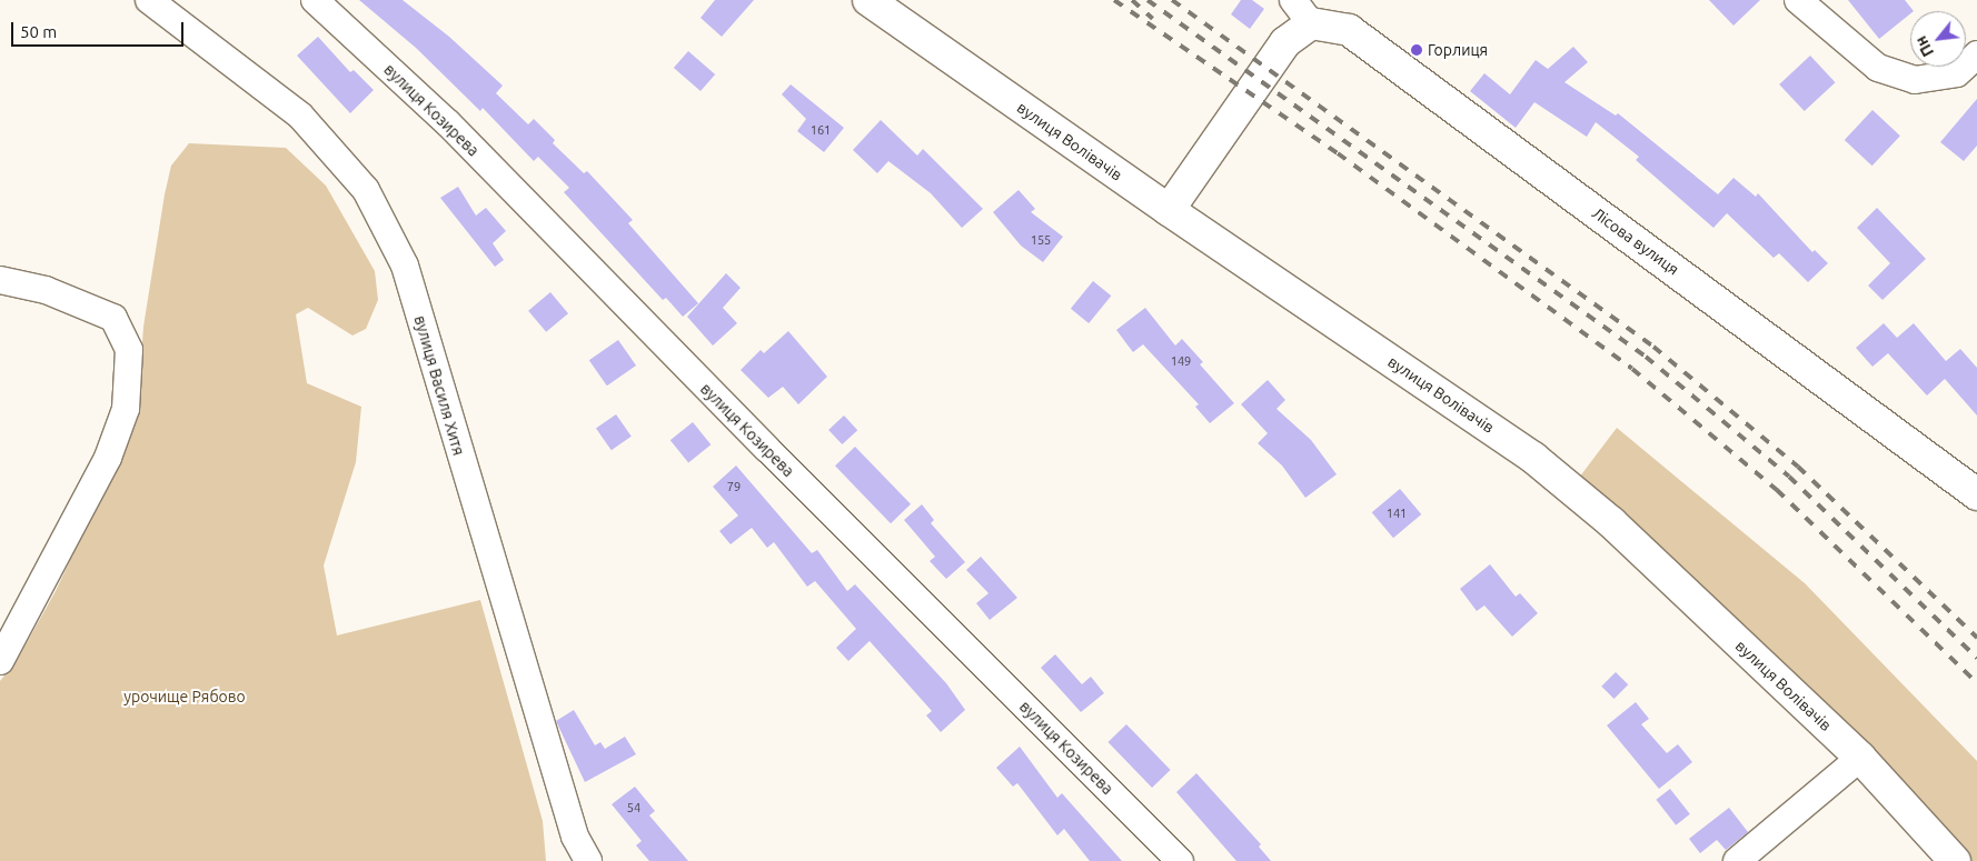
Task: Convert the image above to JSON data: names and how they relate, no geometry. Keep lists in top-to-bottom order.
{
  "streets": {
    "street": [
      "вулиця Козирева",
      "вулиця Волівачів",
      "Лісова вулиця",
      "вулиця Василя Хитя"
    ]
  },
  "parks": ["урочище Рябово"],
  "places": ["Горлиця"],
  "house_numbers": [
    "161",
    "155",
    "149",
    "79",
    "141",
    "54"
  ],
  "scale_bar": "50 m",
  "north": "bottom left"
}
